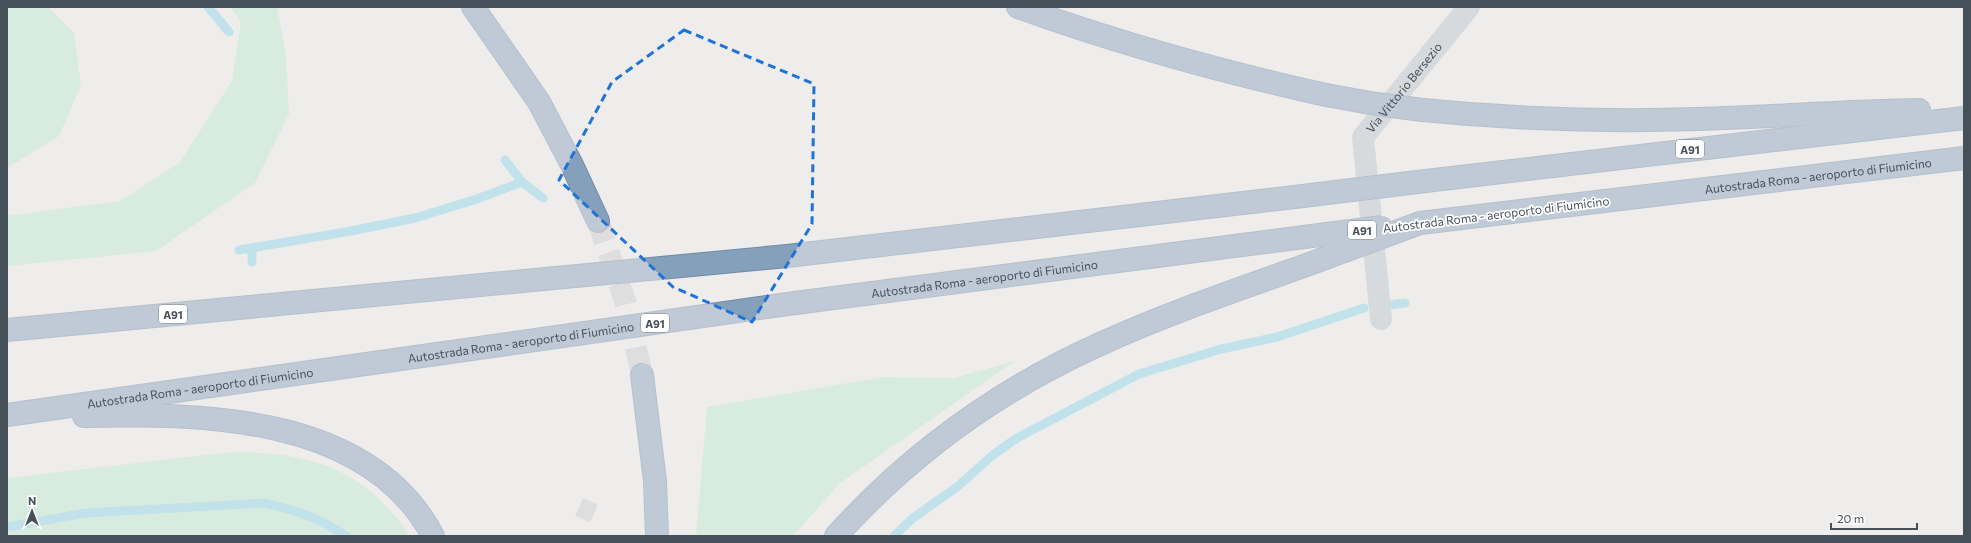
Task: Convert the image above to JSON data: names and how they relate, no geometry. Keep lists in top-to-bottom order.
{
  "streets": {
    "highway": ["A91", "Autostrada Roma - aeroporto di Fiumicino"],
    "street": ["Via Vittorio Bersezio"]
  },
  "scale_bar": "20 m",
  "north": "top"
}
